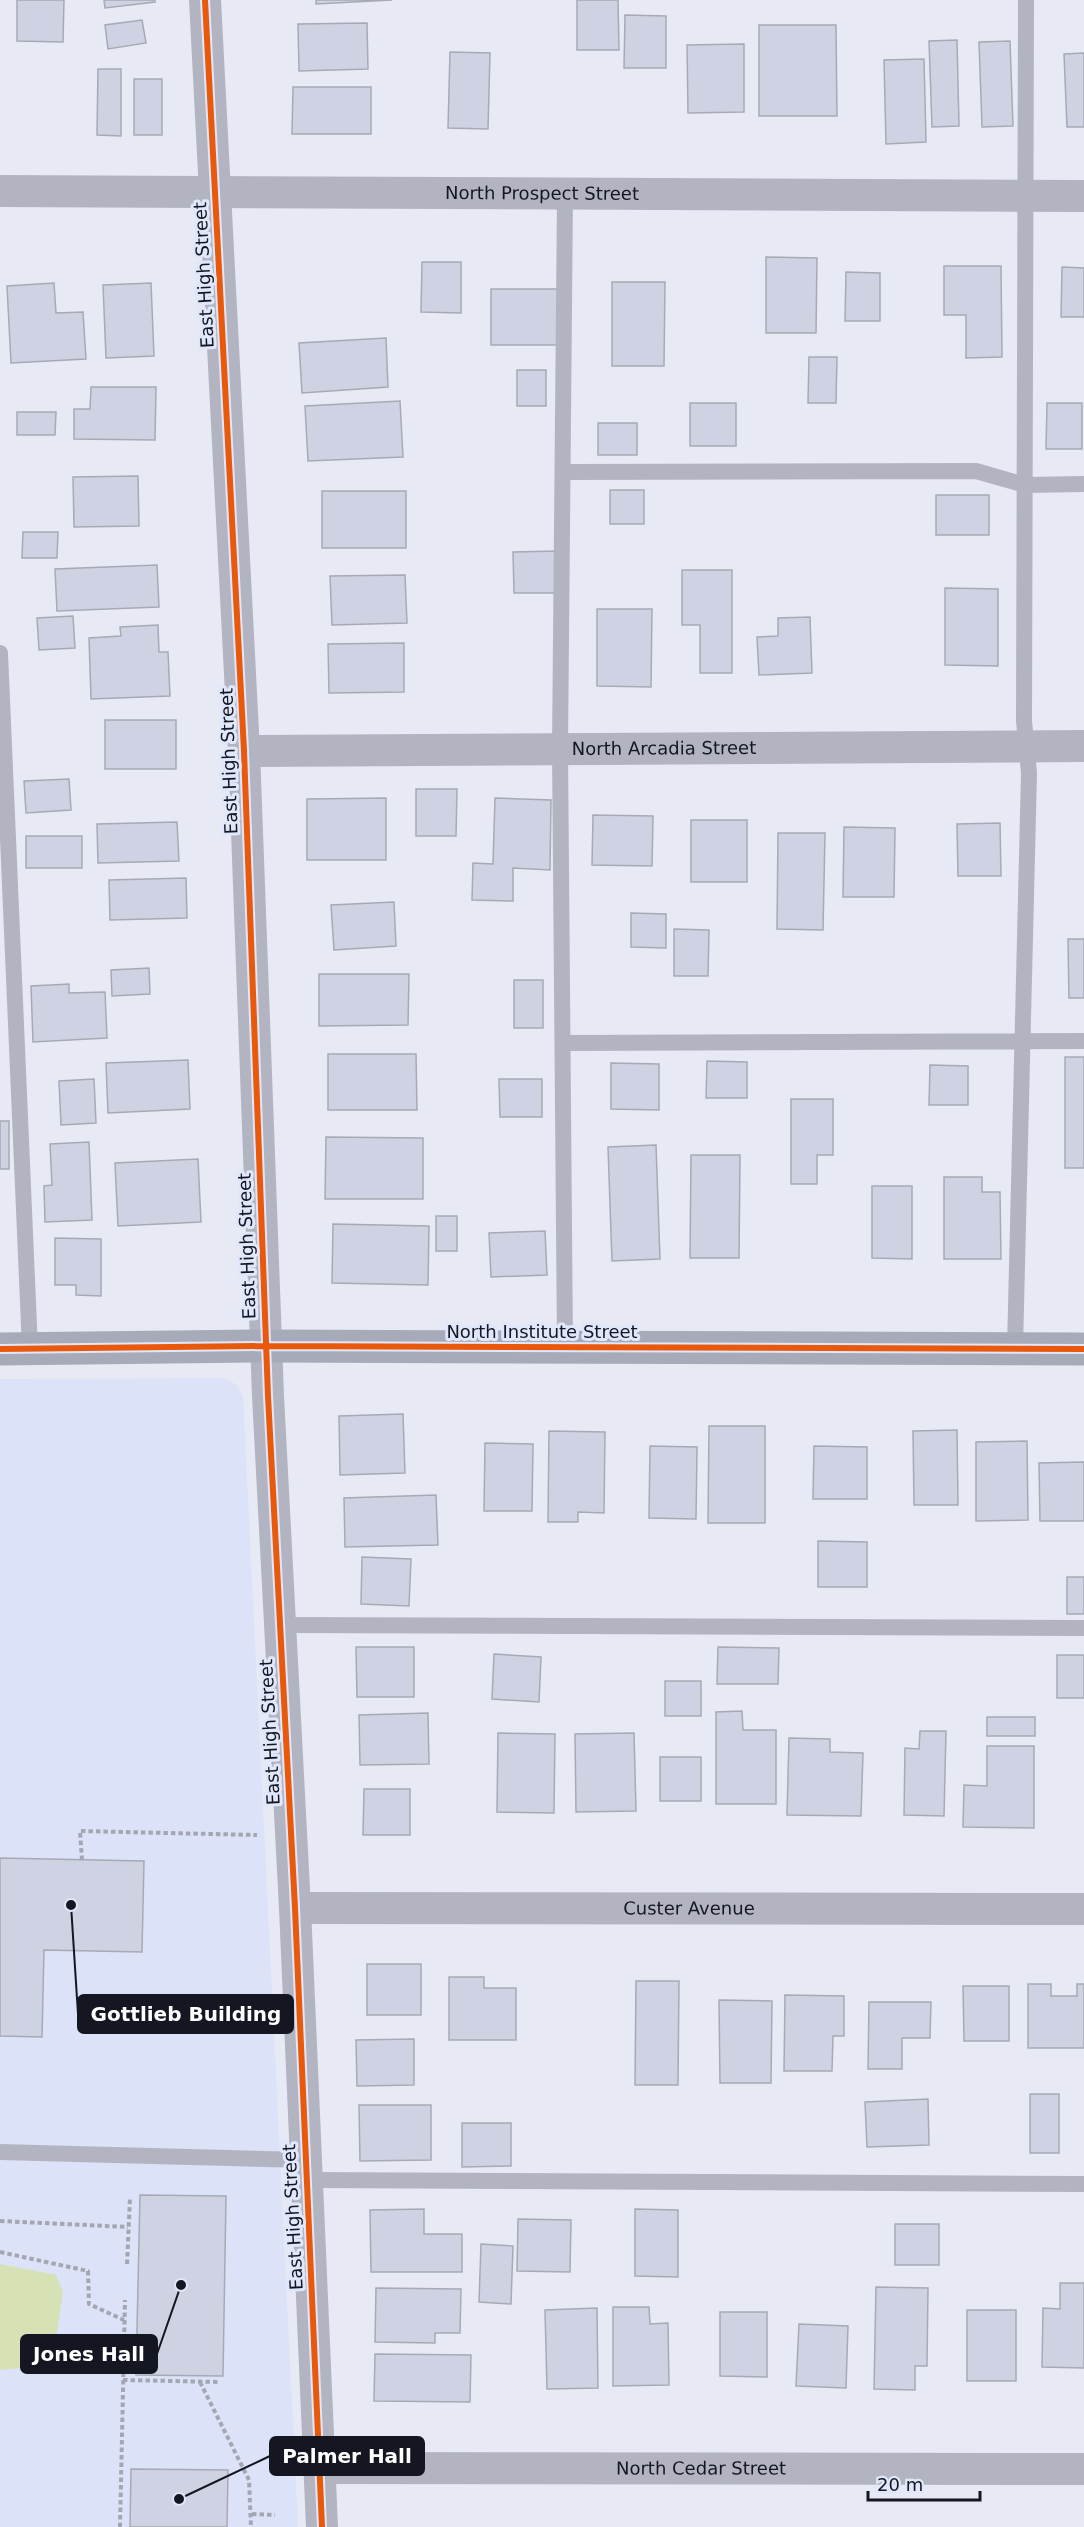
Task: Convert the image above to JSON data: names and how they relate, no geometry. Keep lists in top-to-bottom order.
{
  "streets": {
    "street": [
      "North Prospect Street",
      "East High Street",
      "North Arcadia Street",
      "North Institute Street",
      "Custer Avenue",
      "North Cedar Street"
    ]
  },
  "crossings": [
    ["North Prospect Street", "East High Street"],
    ["East High Street", "North Arcadia Street"],
    ["East High Street", "North Institute Street"],
    ["East High Street", "Custer Avenue"],
    ["East High Street", "North Cedar Street"]
  ],
  "places": ["Gottlieb Building", "Jones Hall", "Palmer Hall"],
  "scale_bar": "20 m"
}
